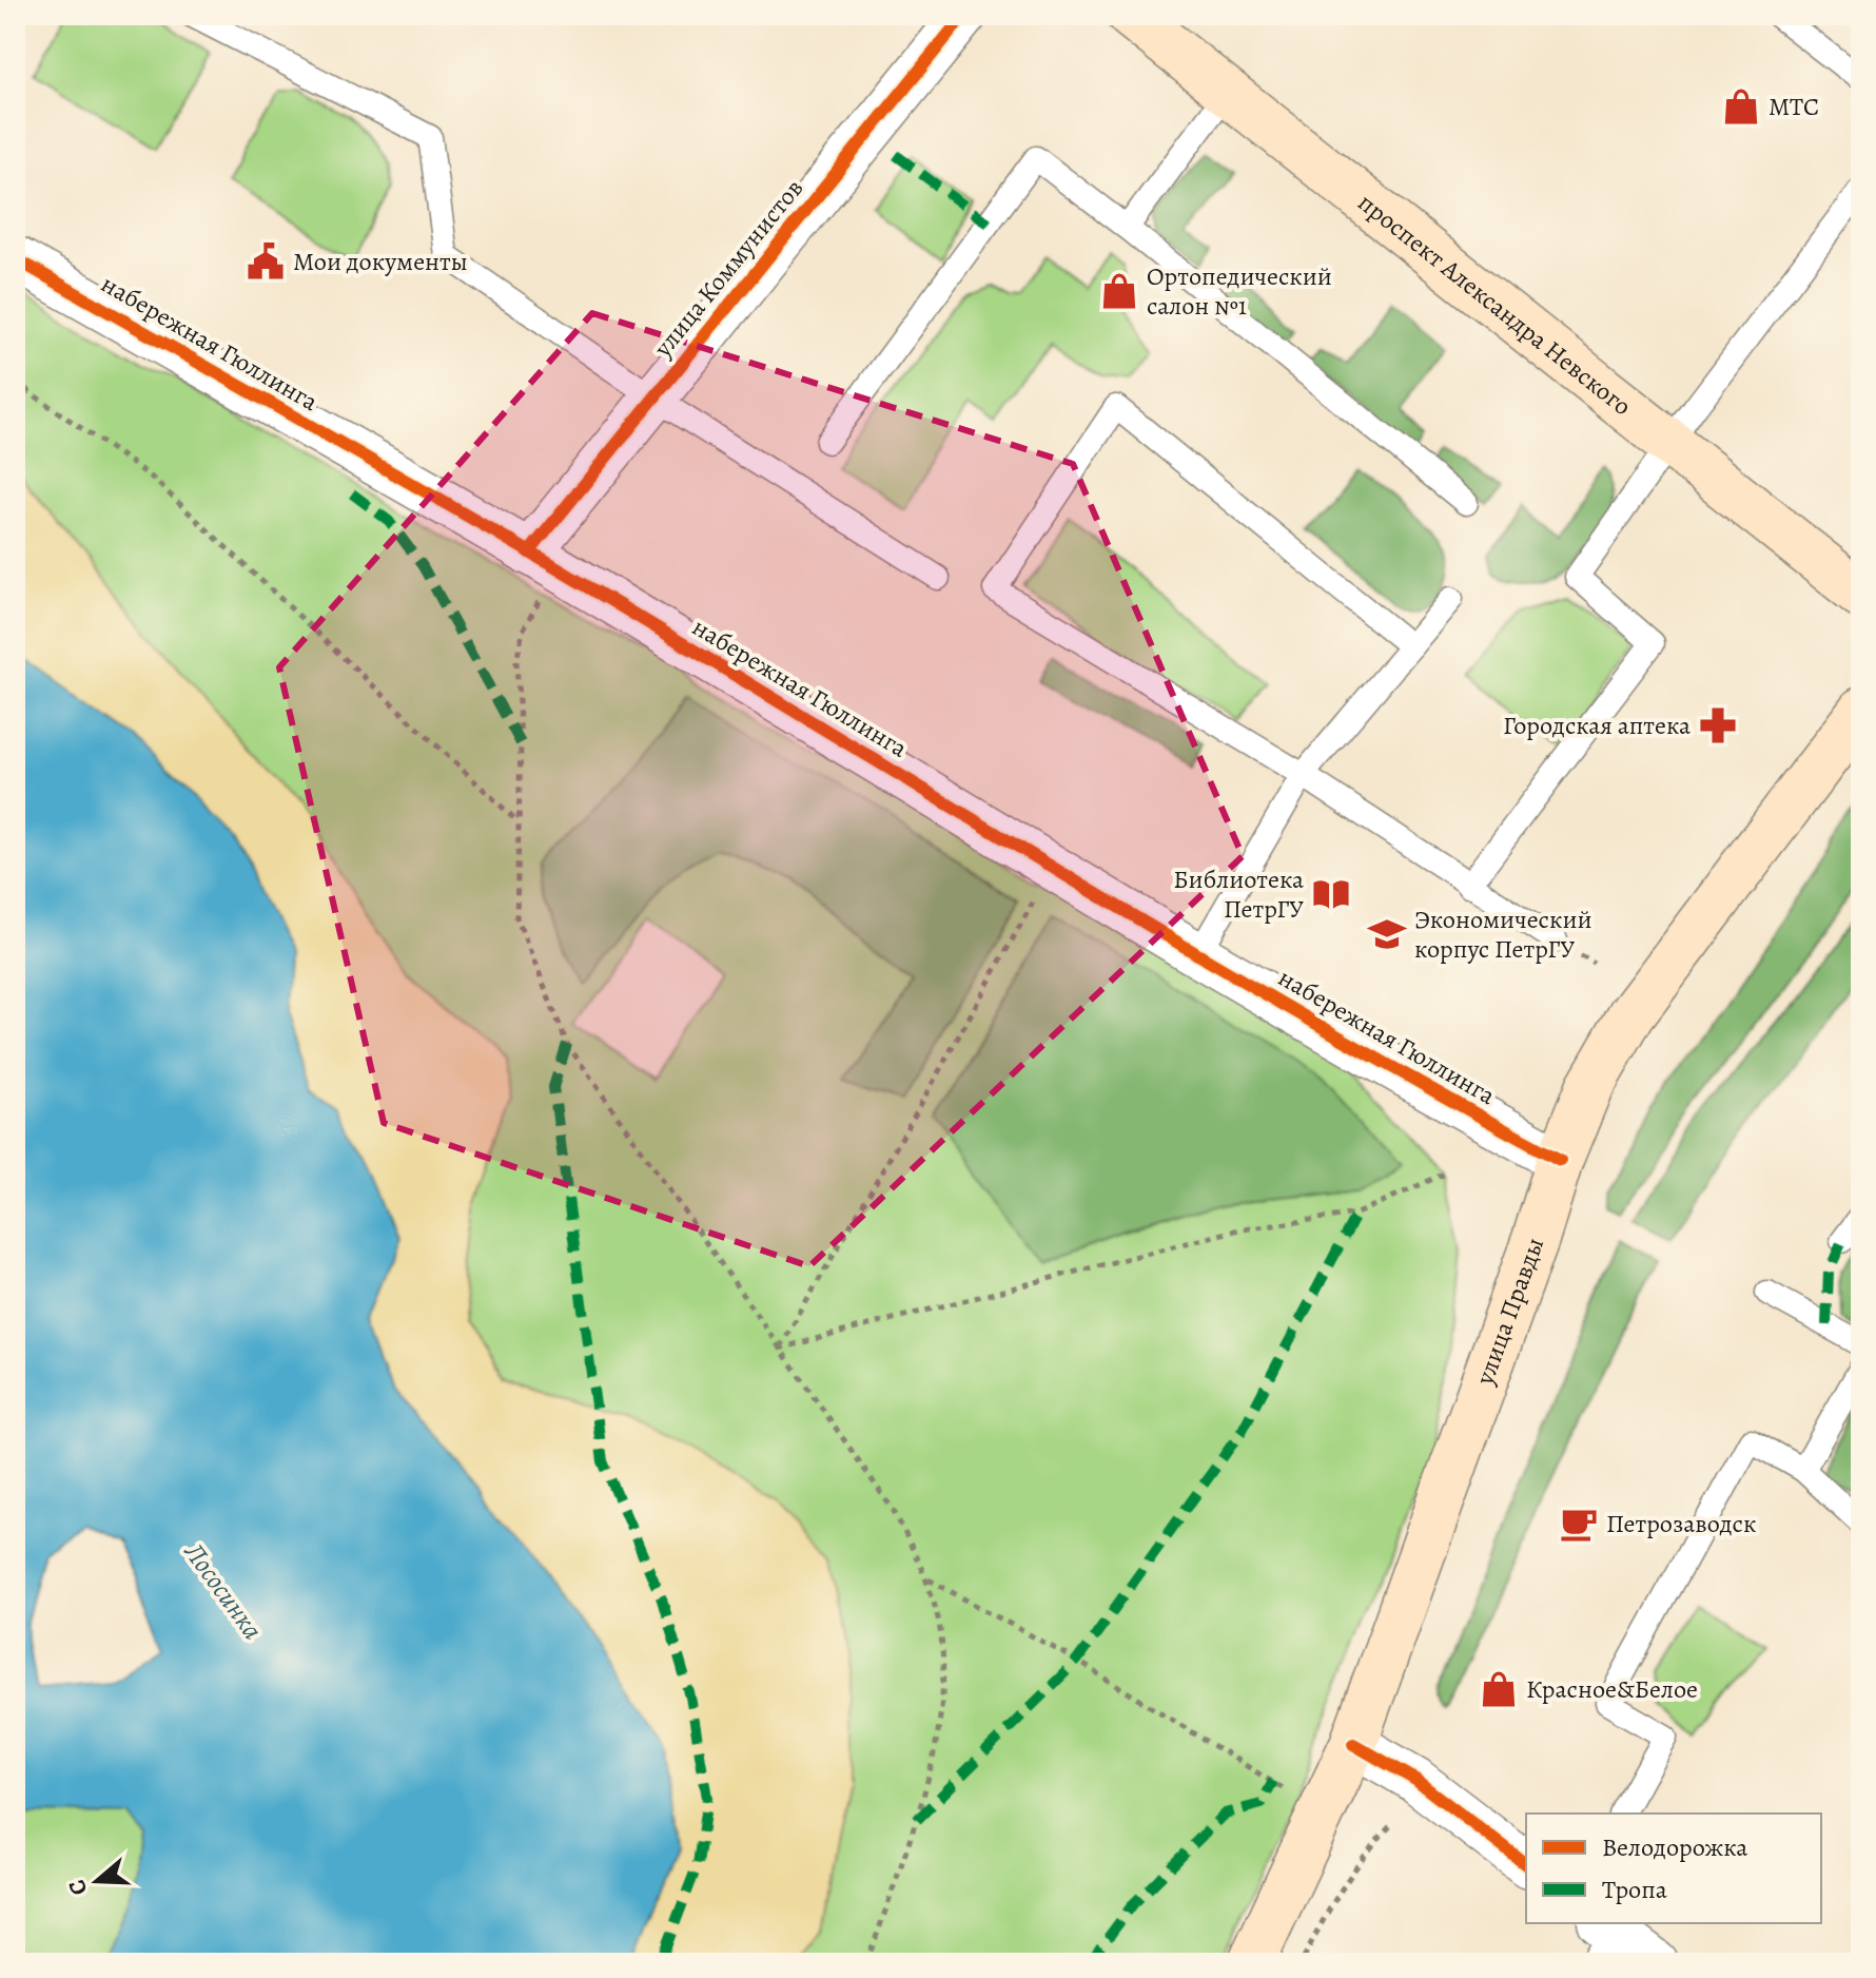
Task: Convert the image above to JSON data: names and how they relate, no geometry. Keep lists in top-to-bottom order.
{
  "streets": {
    "main road": ["проспект Александра Невского", "улица Правды"],
    "street": ["улица Коммунистов", "набережная Гюллинга"]
  },
  "crossings": [
    ["улица Коммунистов", "набережная Гюллинга"],
    ["набережная Гюллинга", "улица Правды"]
  ],
  "water": ["Лососинка"],
  "places": {
    "shop": ["МТС", "Ортопедический салон №1", "Красное&Белое"],
    "public building": ["Мои документы"],
    "pharmacy": ["Городская аптека"],
    "library": ["Библиотека ПетрГУ"],
    "school or university": ["Экономический корпус ПетрГУ"],
    "cafe": ["Петрозаводск"]
  },
  "legend": ["Велодорожка", "Тропа"],
  "north": "left"
}
